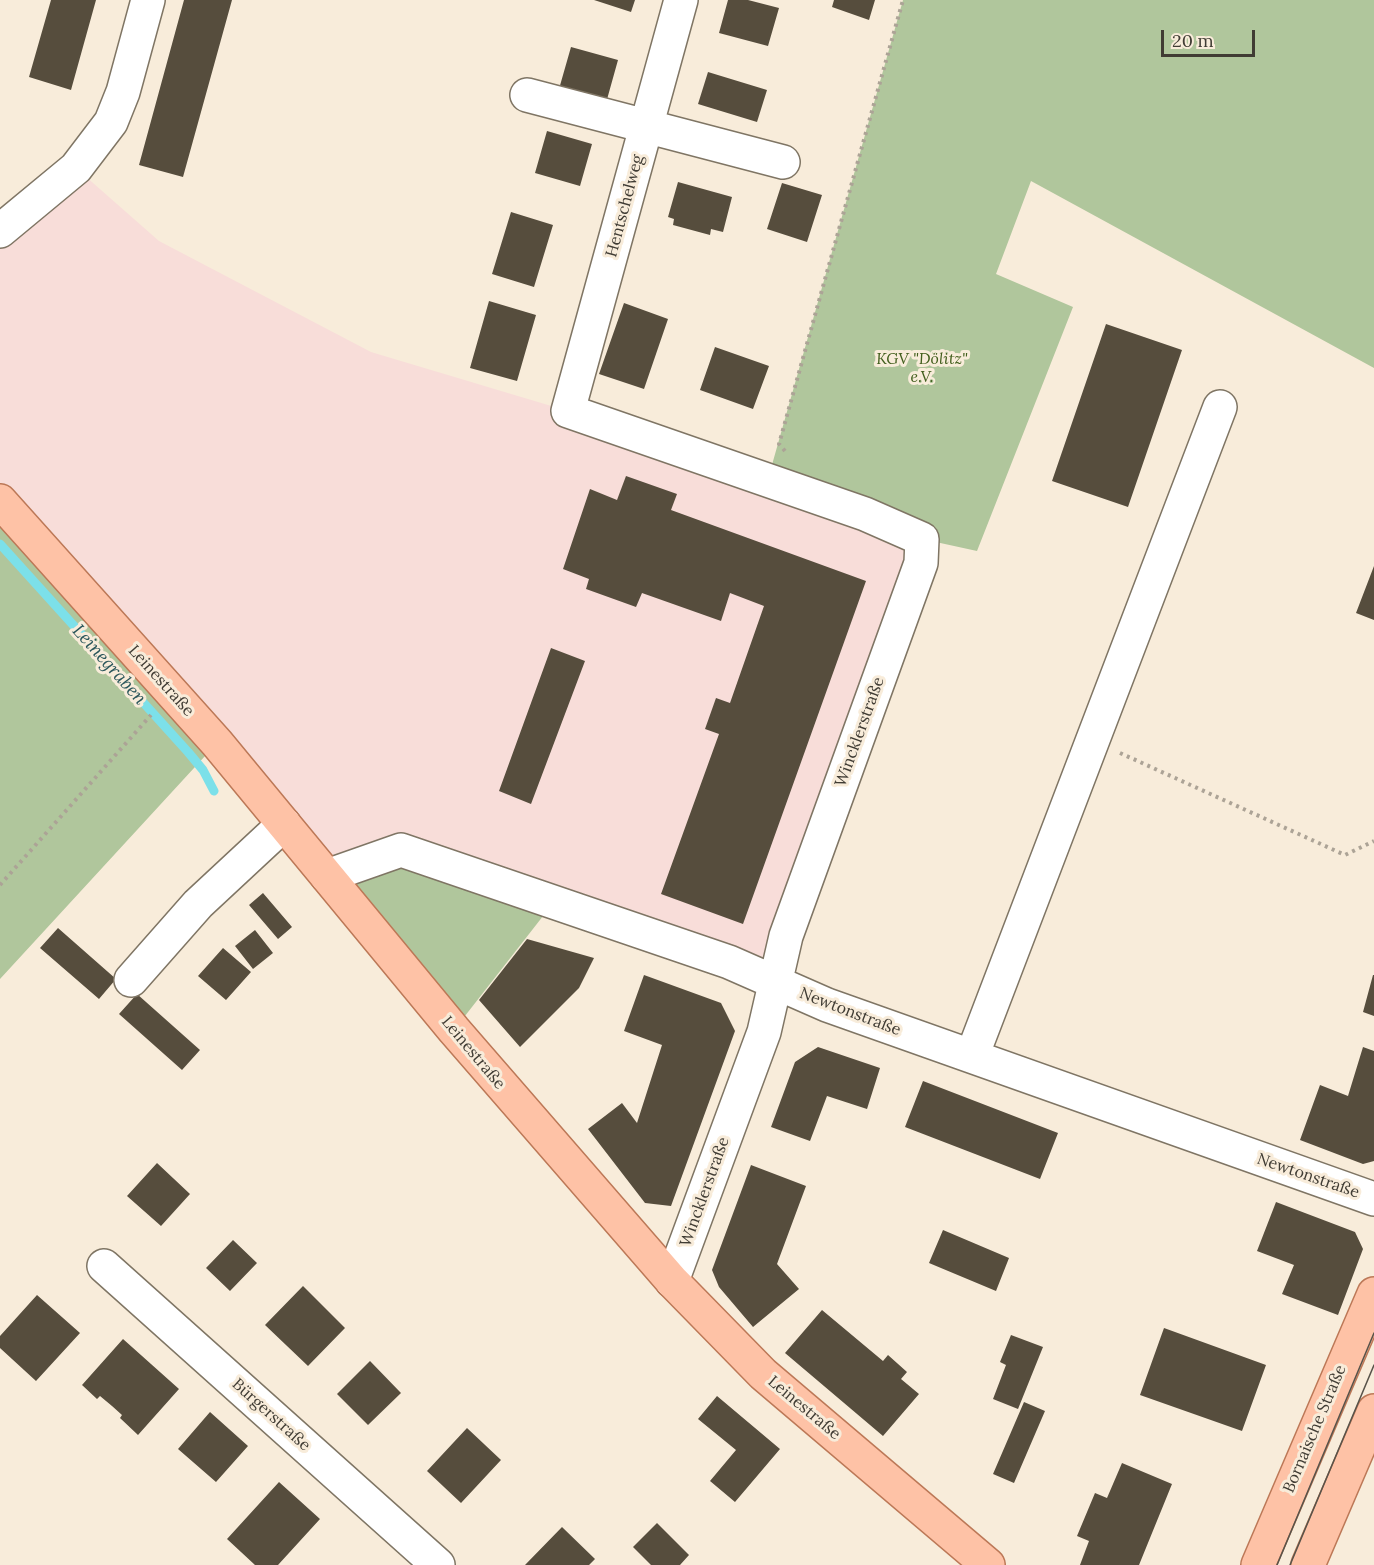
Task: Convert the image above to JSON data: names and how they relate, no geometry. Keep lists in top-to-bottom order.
{
  "streets": {
    "main road": ["Leinestraße", "Bornaische Straße"],
    "street": [
      "Hentschelweg",
      "Wincklerstraße",
      "Newtonstraße",
      "Bürgerstraße"
    ]
  },
  "crossings": [
    ["Hentschelweg", "Wincklerstraße"],
    ["Leinestraße", "Wincklerstraße"],
    ["Leinestraße", "Newtonstraße"],
    ["Wincklerstraße", "Newtonstraße"]
  ],
  "water": ["Leinegraben"],
  "parks": ["KGV \"Dölitz\" e.V."],
  "scale_bar": "20 m"
}
